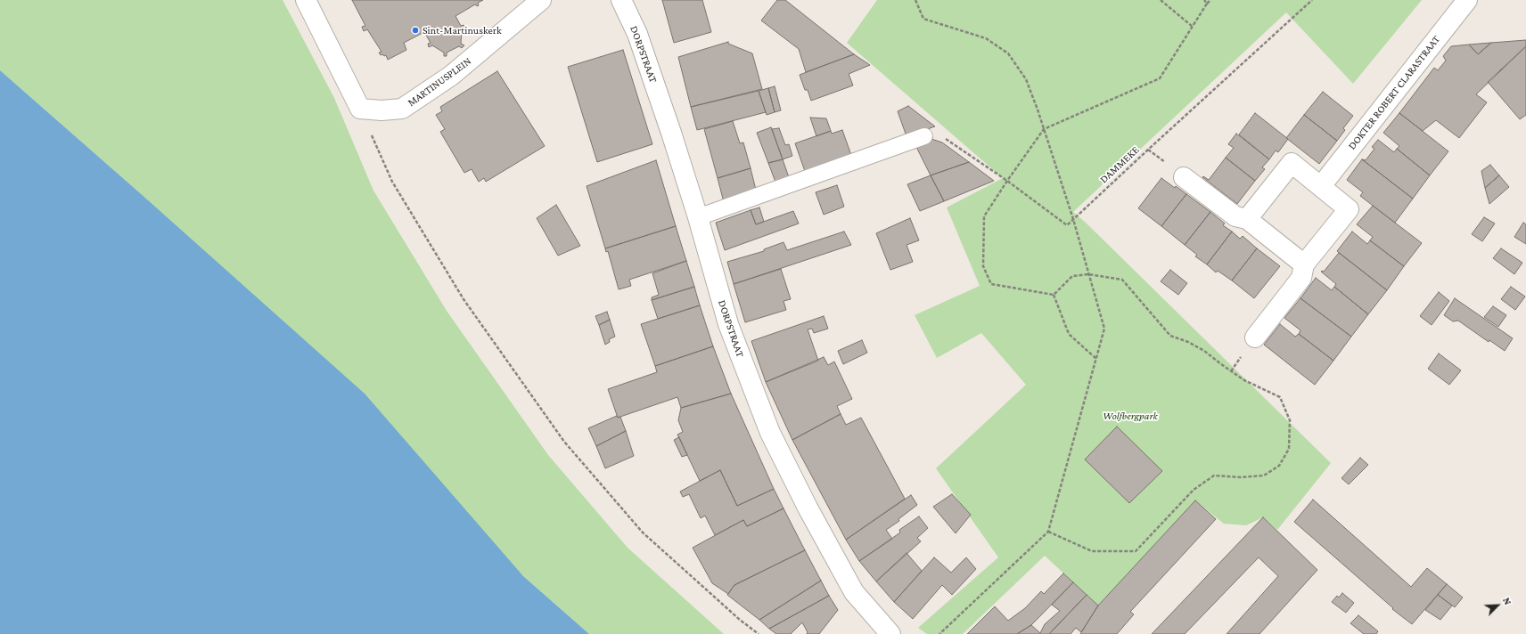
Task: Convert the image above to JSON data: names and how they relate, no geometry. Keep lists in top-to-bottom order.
{
  "streets": {
    "street": ["DORPSTRAAT", "MARTINUSPLEIN", "DOKTER ROBERT CLARASTRAAT"],
    "path": ["DAMMEKE"]
  },
  "parks": ["Wolfbergpark"],
  "places": ["Sint-Martinuskerk"],
  "north": "top right"
}
